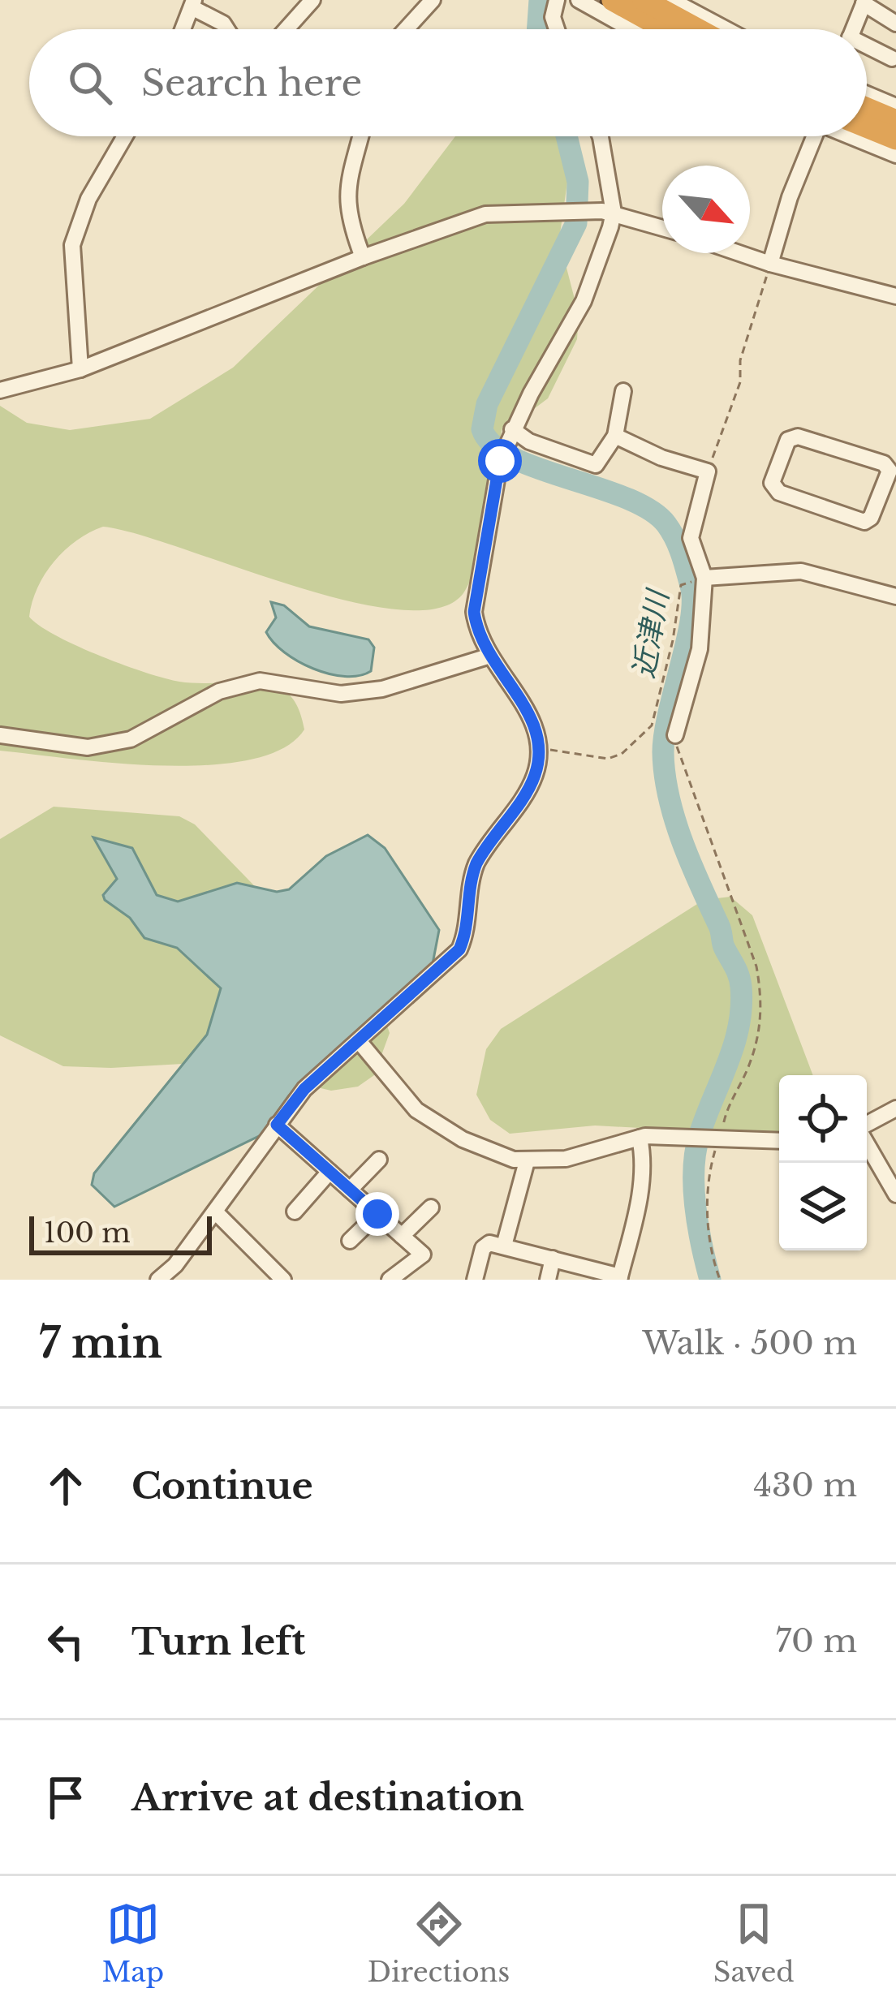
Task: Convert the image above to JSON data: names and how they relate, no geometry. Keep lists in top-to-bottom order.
{
  "water": ["近津川"],
  "scale_bar": "100 m",
  "north": "bottom right",
  "page": {
    "search": "Search here",
    "scale": "100 m",
    "heading": ["7 min", "Walk · 500 m"],
    "list": [
      ["Continue", "430 m"],
      ["Turn left", "70 m"],
      "Arrive at destination"
    ],
    "nav": ["Map", "Directions", "Saved"]
  }
}
